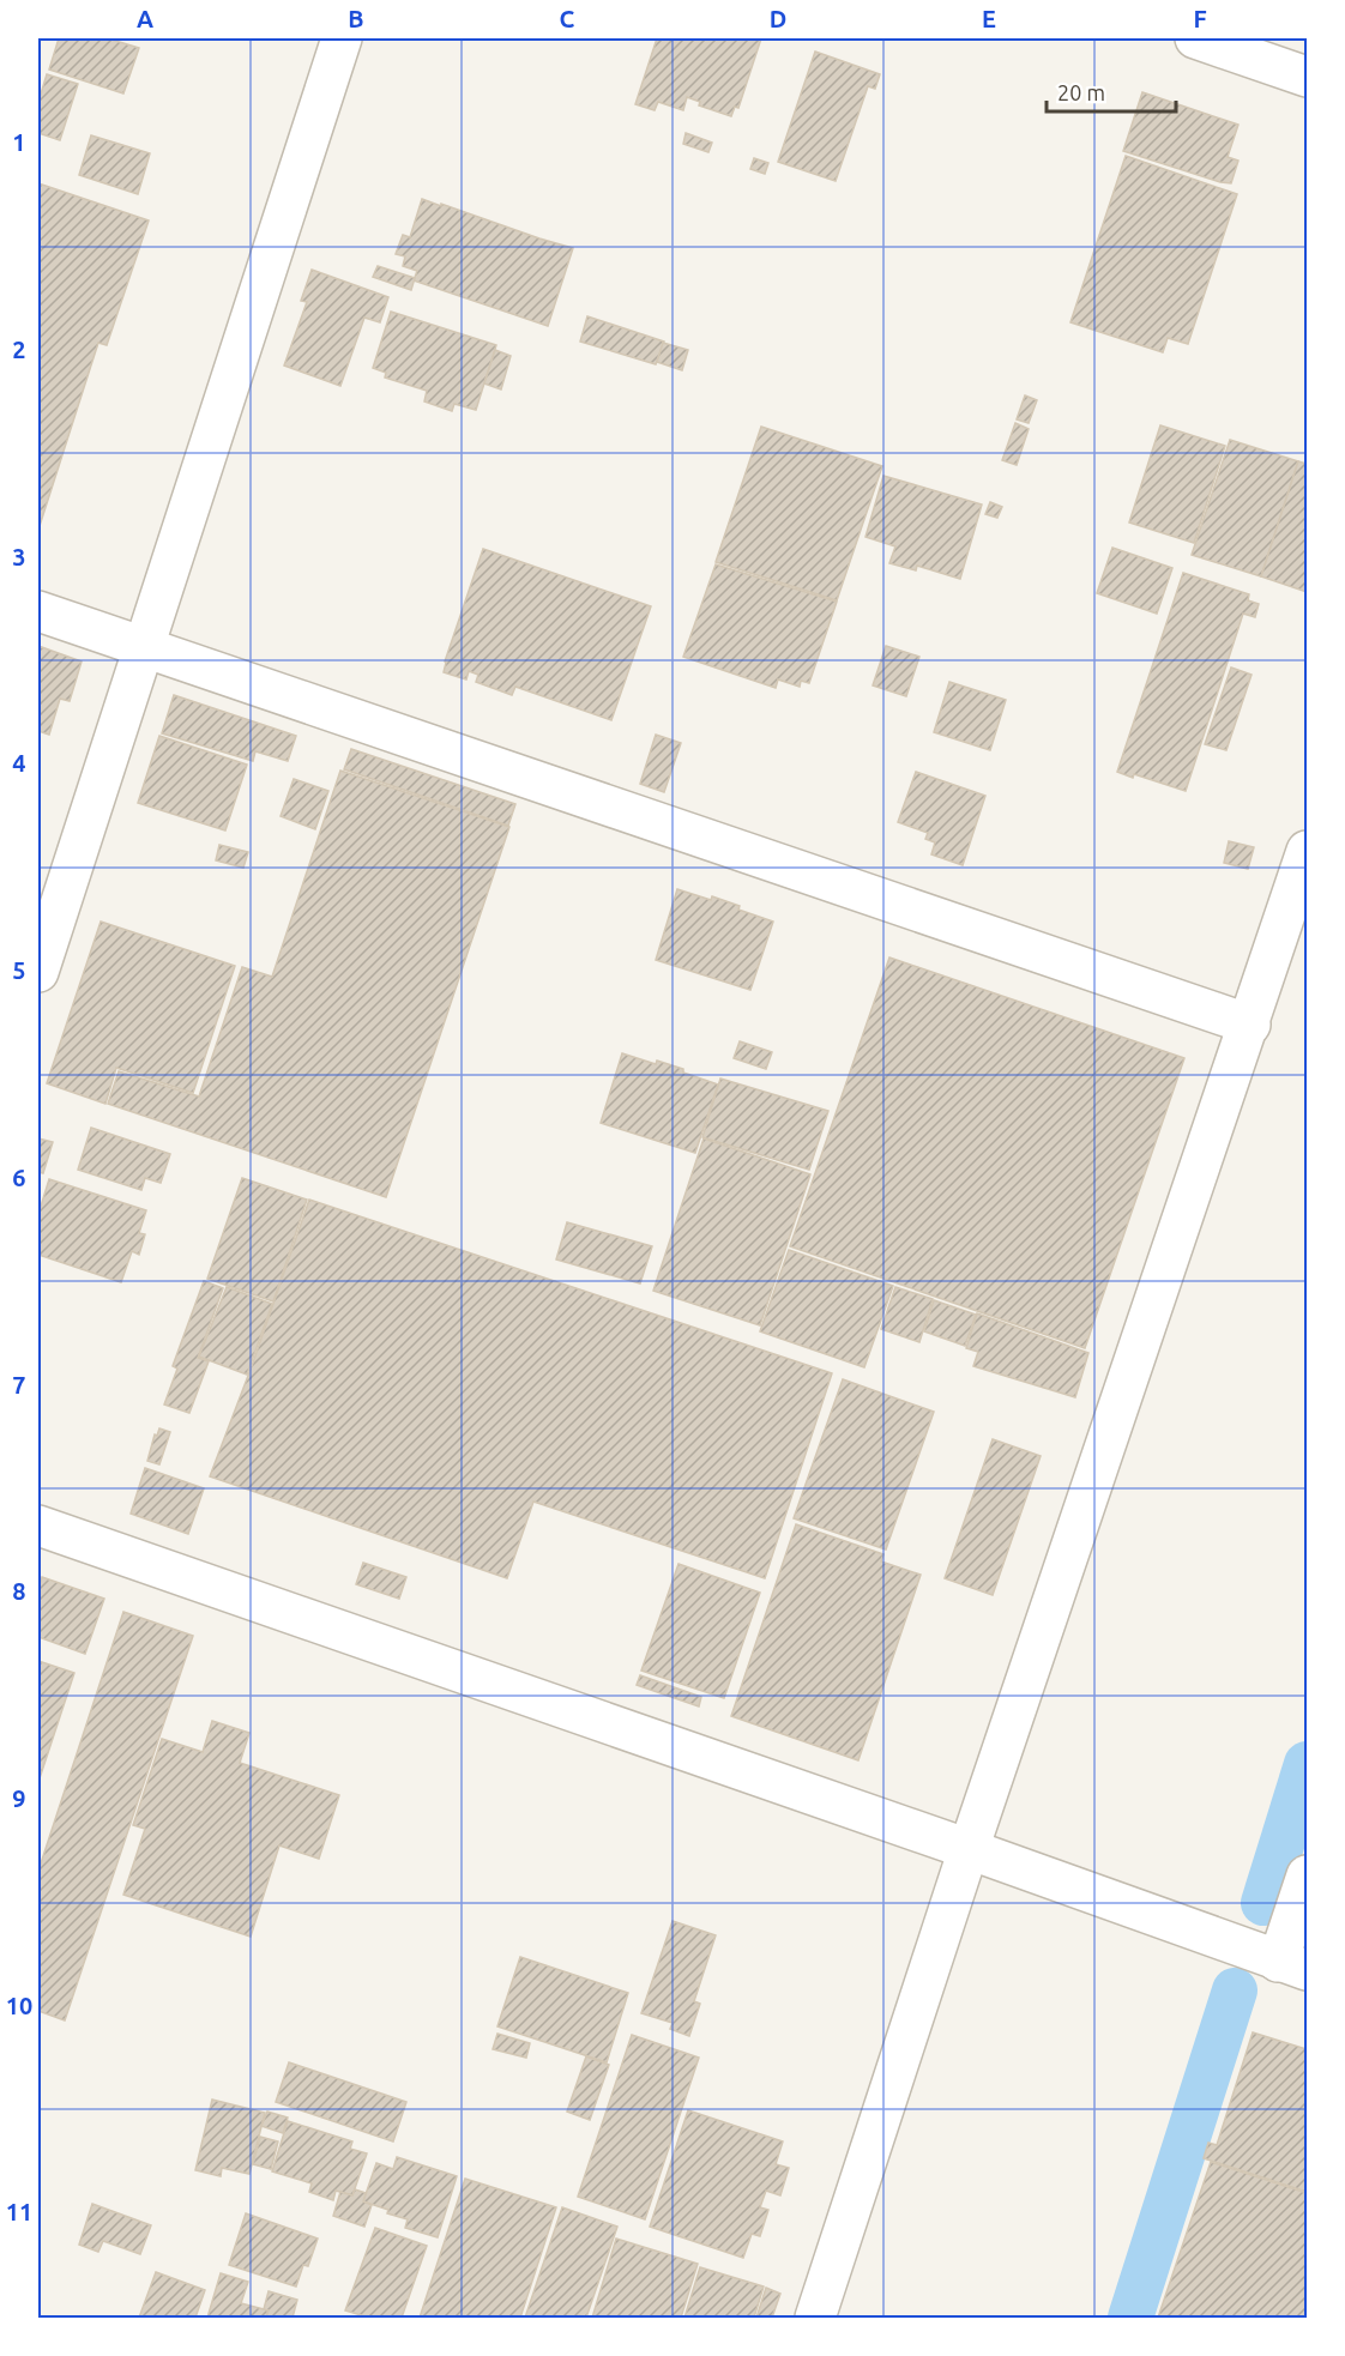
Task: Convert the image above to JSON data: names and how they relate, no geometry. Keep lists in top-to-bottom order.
{
  "scale_bar": "20 m",
  "grid": {
    "columns": [
      "A",
      "B",
      "C",
      "D",
      "E",
      "F"
    ],
    "rows": [
      "1",
      "2",
      "3",
      "4",
      "5",
      "6",
      "7",
      "8",
      "9",
      "10",
      "11"
    ]
  }
}
